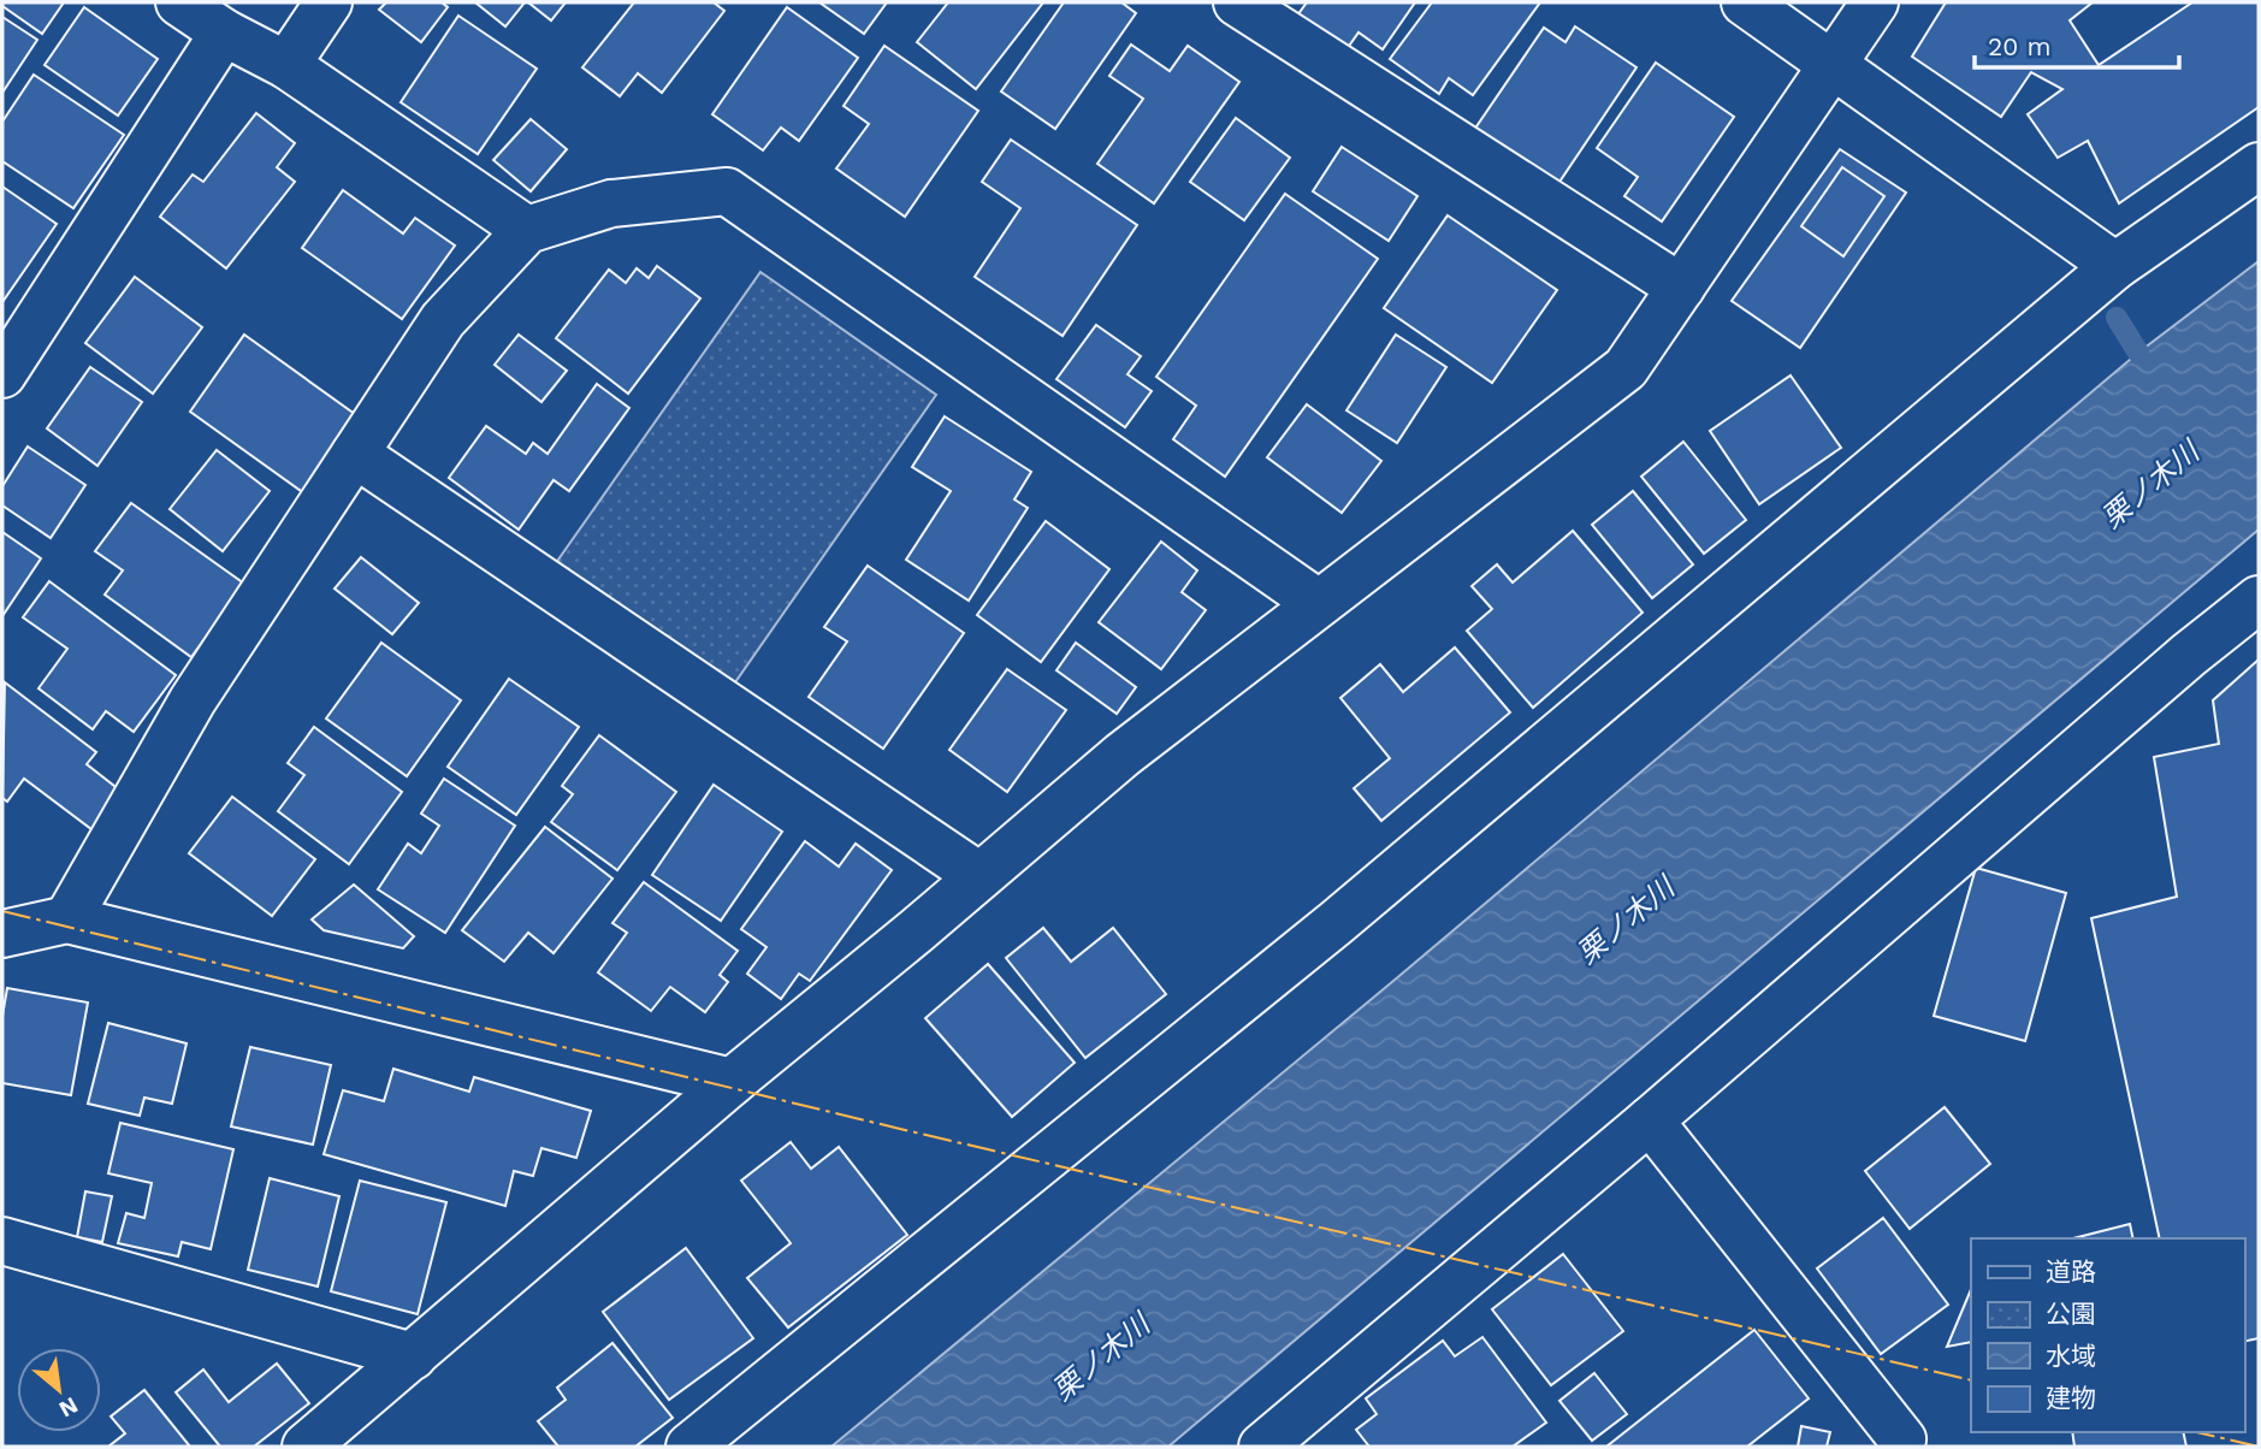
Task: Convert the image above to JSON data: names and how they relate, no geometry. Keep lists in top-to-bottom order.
{
  "water": ["栗ノ木川"],
  "legend": [
    "道路",
    "公園",
    "水域",
    "建物"
  ],
  "scale_bar": "20 m",
  "north": "bottom right"
}
